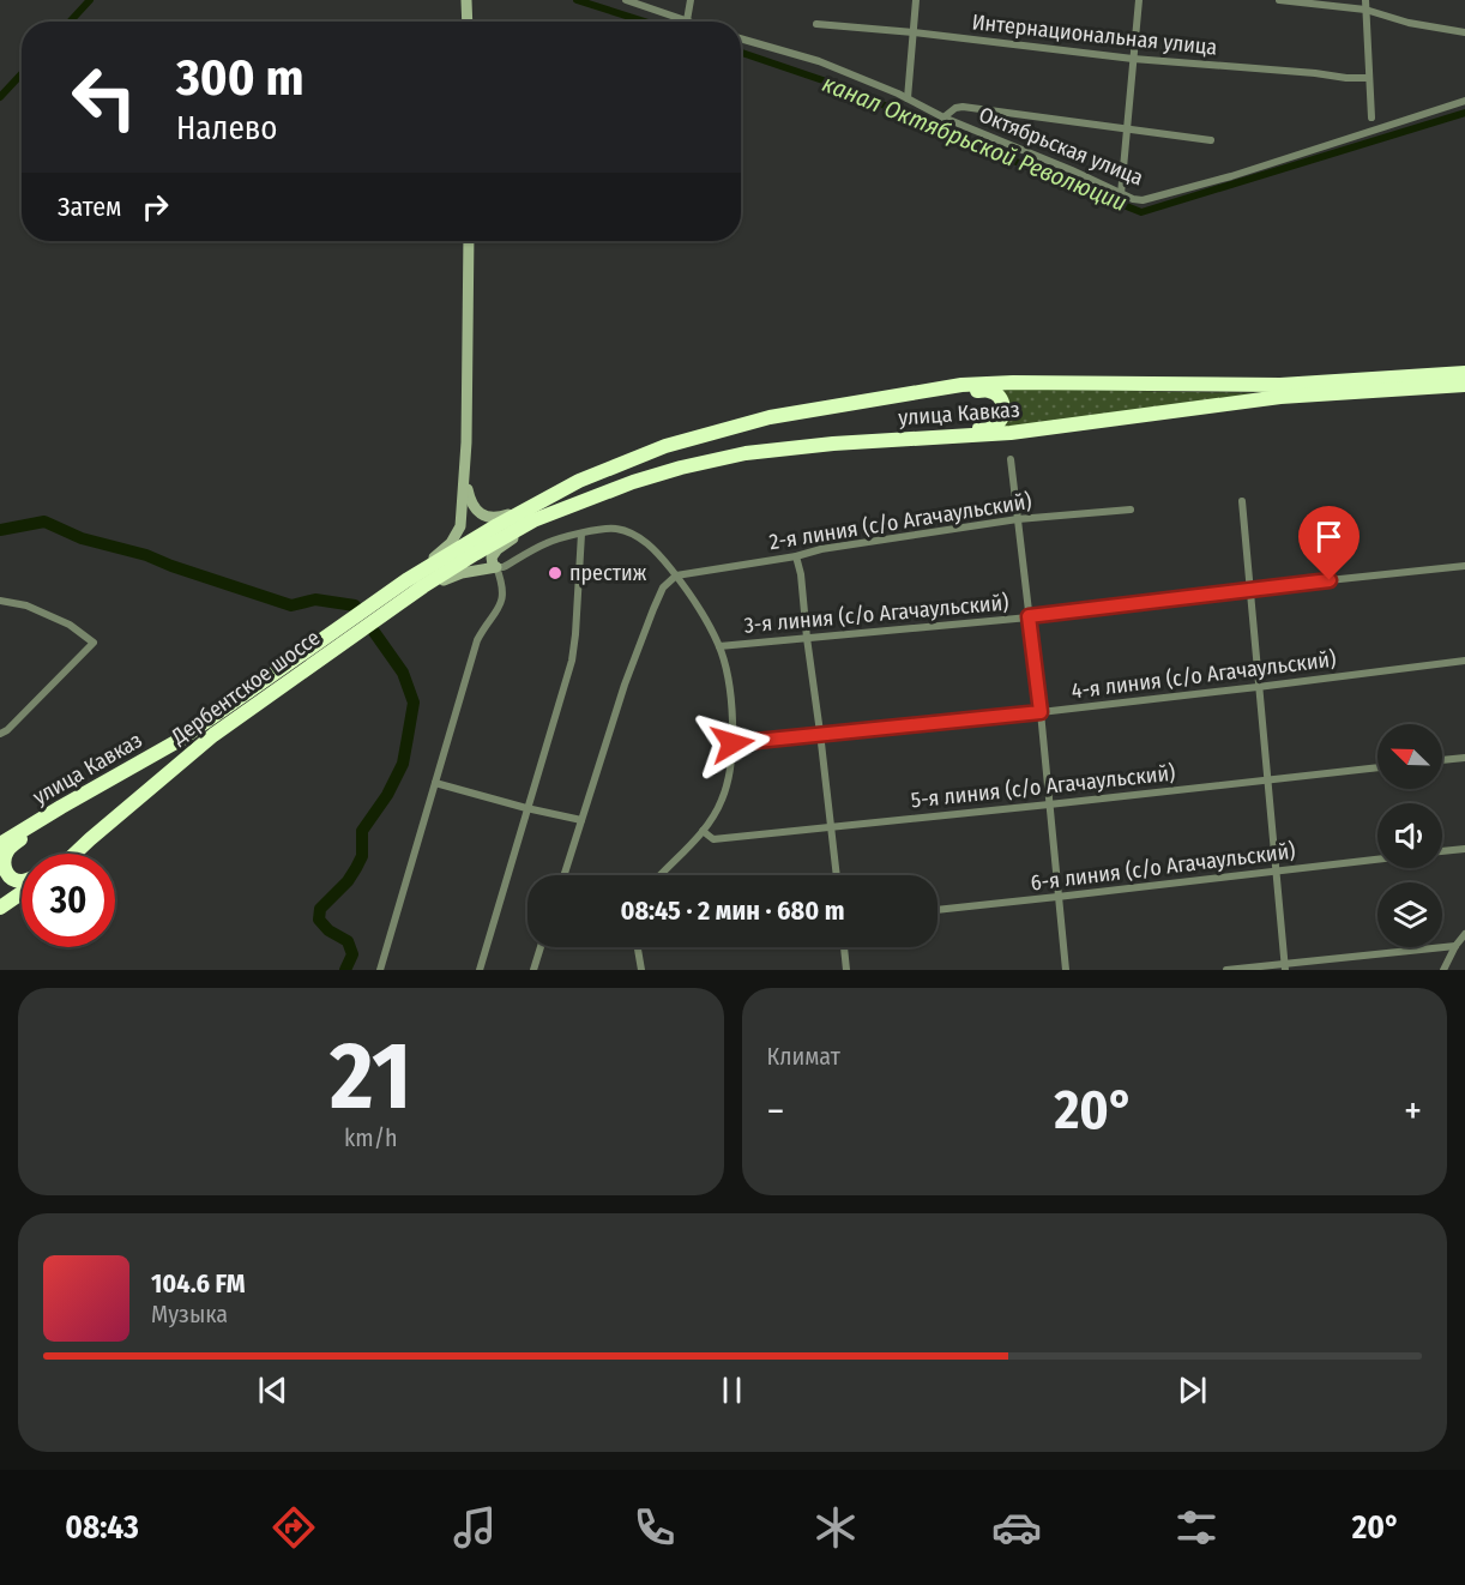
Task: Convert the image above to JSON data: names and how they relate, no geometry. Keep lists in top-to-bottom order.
{
  "streets": {
    "highway": ["улица Кавказ", "Дербентское шоссе"],
    "street": [
      "Интернациональная улица",
      "Октябрьская улица",
      "2-я линия (с/о Агачаульский)",
      "3-я линия (с/о Агачаульский)",
      "4-я линия (с/о Агачаульский)",
      "5-я линия (с/о Агачаульский)",
      "6-я линия (с/о Агачаульский)"
    ]
  },
  "crossings": [
    ["улица Кавказ", "Дербентское шоссе"]
  ],
  "water": ["канал Октябрьской Революции"],
  "places": ["престиж"],
  "north": "top left",
  "page": {
    "turn": ["300 m", "Налево"],
    "then": "Затем",
    "limit": "30",
    "trip": "08:45 · 2 мин · 680 m",
    "tile": [
      ["21", "km/h"],
      "Климат"
    ],
    "heat": ["−", "20°", "+"],
    "song": ["104.6 FM", "Музыка"],
    "tabs": ["08:43", "20°"]
  }
}
